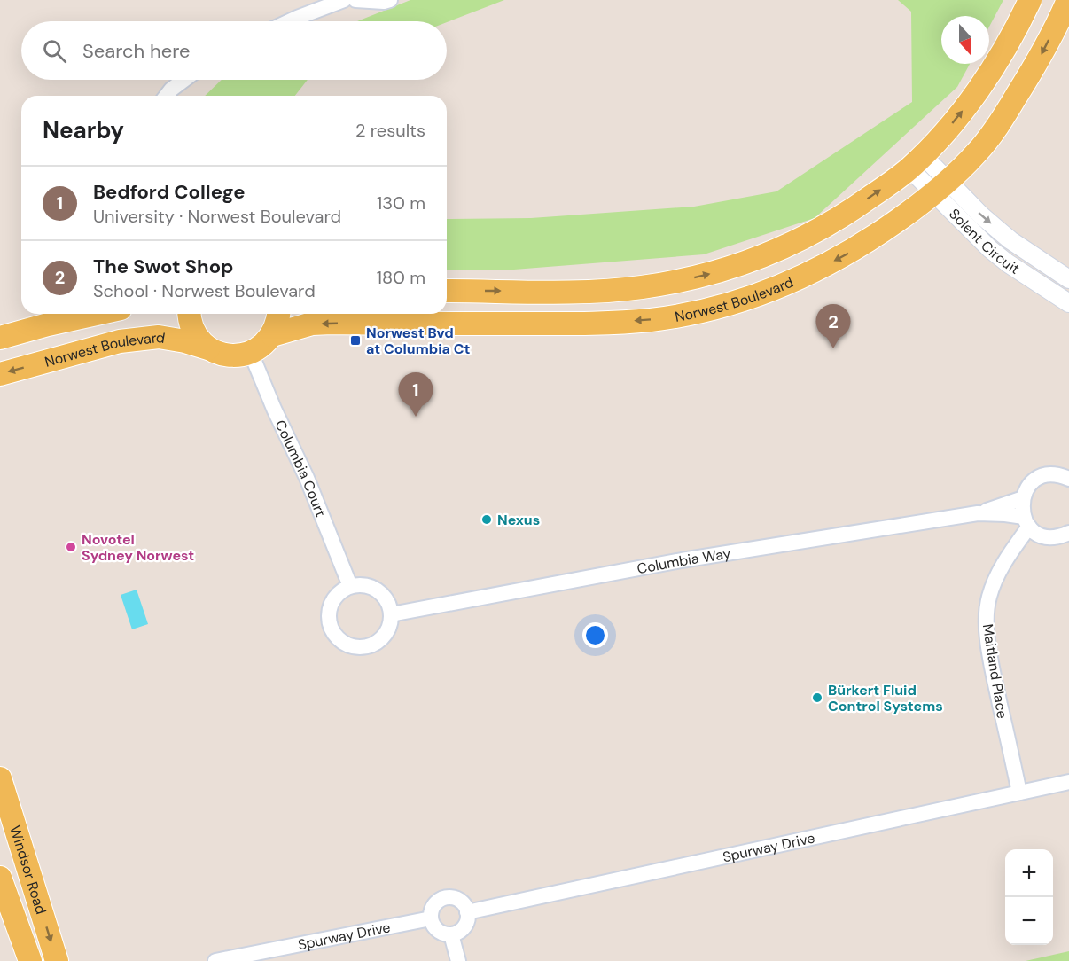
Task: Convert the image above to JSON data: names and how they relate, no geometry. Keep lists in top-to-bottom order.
{
  "streets": {
    "main road": ["Norwest Boulevard", "Windsor Road"],
    "street": [
      "Solent Circuit",
      "Columbia Court",
      "Columbia Way",
      "Maitland Place",
      "Spurway Drive"
    ]
  },
  "crossings": [
    ["Solent Circuit", "Norwest Boulevard"],
    ["Norwest Boulevard", "Columbia Court"],
    ["Columbia Court", "Columbia Way"],
    ["Columbia Way", "Maitland Place"],
    ["Maitland Place", "Spurway Drive"]
  ],
  "places": {
    "transit": ["Norwest Bvd at Columbia Ct"],
    "other": ["Nexus", "Novotel Sydney Norwest", "Bürkert Fluid Control Systems"]
  },
  "north": "bottom",
  "page": {
    "search": "Search here",
    "heading": ["Nearby", "2 results"],
    "list": [
      {
        "mark": "1",
        "name": "Bedford College",
        "note": "University · Norwest Boulevard",
        "value": "130 m"
      },
      {
        "mark": "2",
        "name": "The Swot Shop",
        "note": "School · Norwest Boulevard",
        "value": "180 m"
      }
    ],
    "pins": ["2", "1"],
    "map_buttons": ["+", "−"]
  }
}
